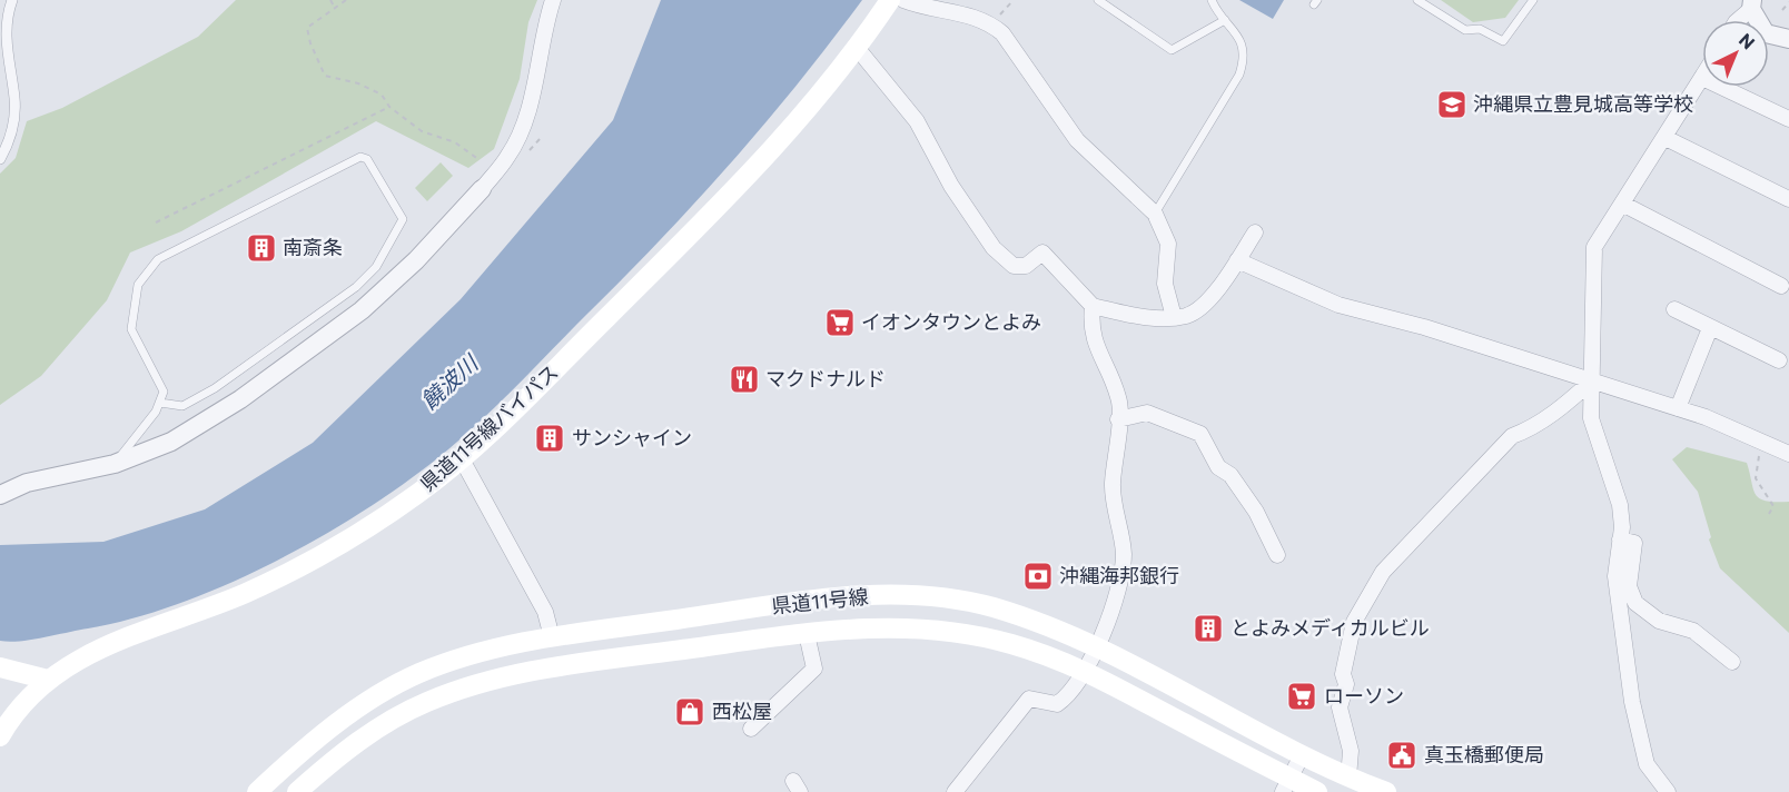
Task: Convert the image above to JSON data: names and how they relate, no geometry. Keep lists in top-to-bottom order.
{
  "streets": {
    "main road": ["県道11号線バイパス", "県道11号線"]
  },
  "water": ["饒波川"],
  "places": {
    "school or university": ["沖縄県立豊見城高等学校"],
    "building": ["南斎条", "サンシャイン", "とよみメディカルビル"],
    "supermarket": ["イオンタウンとよみ", "ローソン"],
    "restaurant": ["マクドナルド"],
    "bank": ["沖縄海邦銀行"],
    "shop": ["西松屋"],
    "public building": ["真玉橋郵便局"]
  },
  "north": "top right"
}
